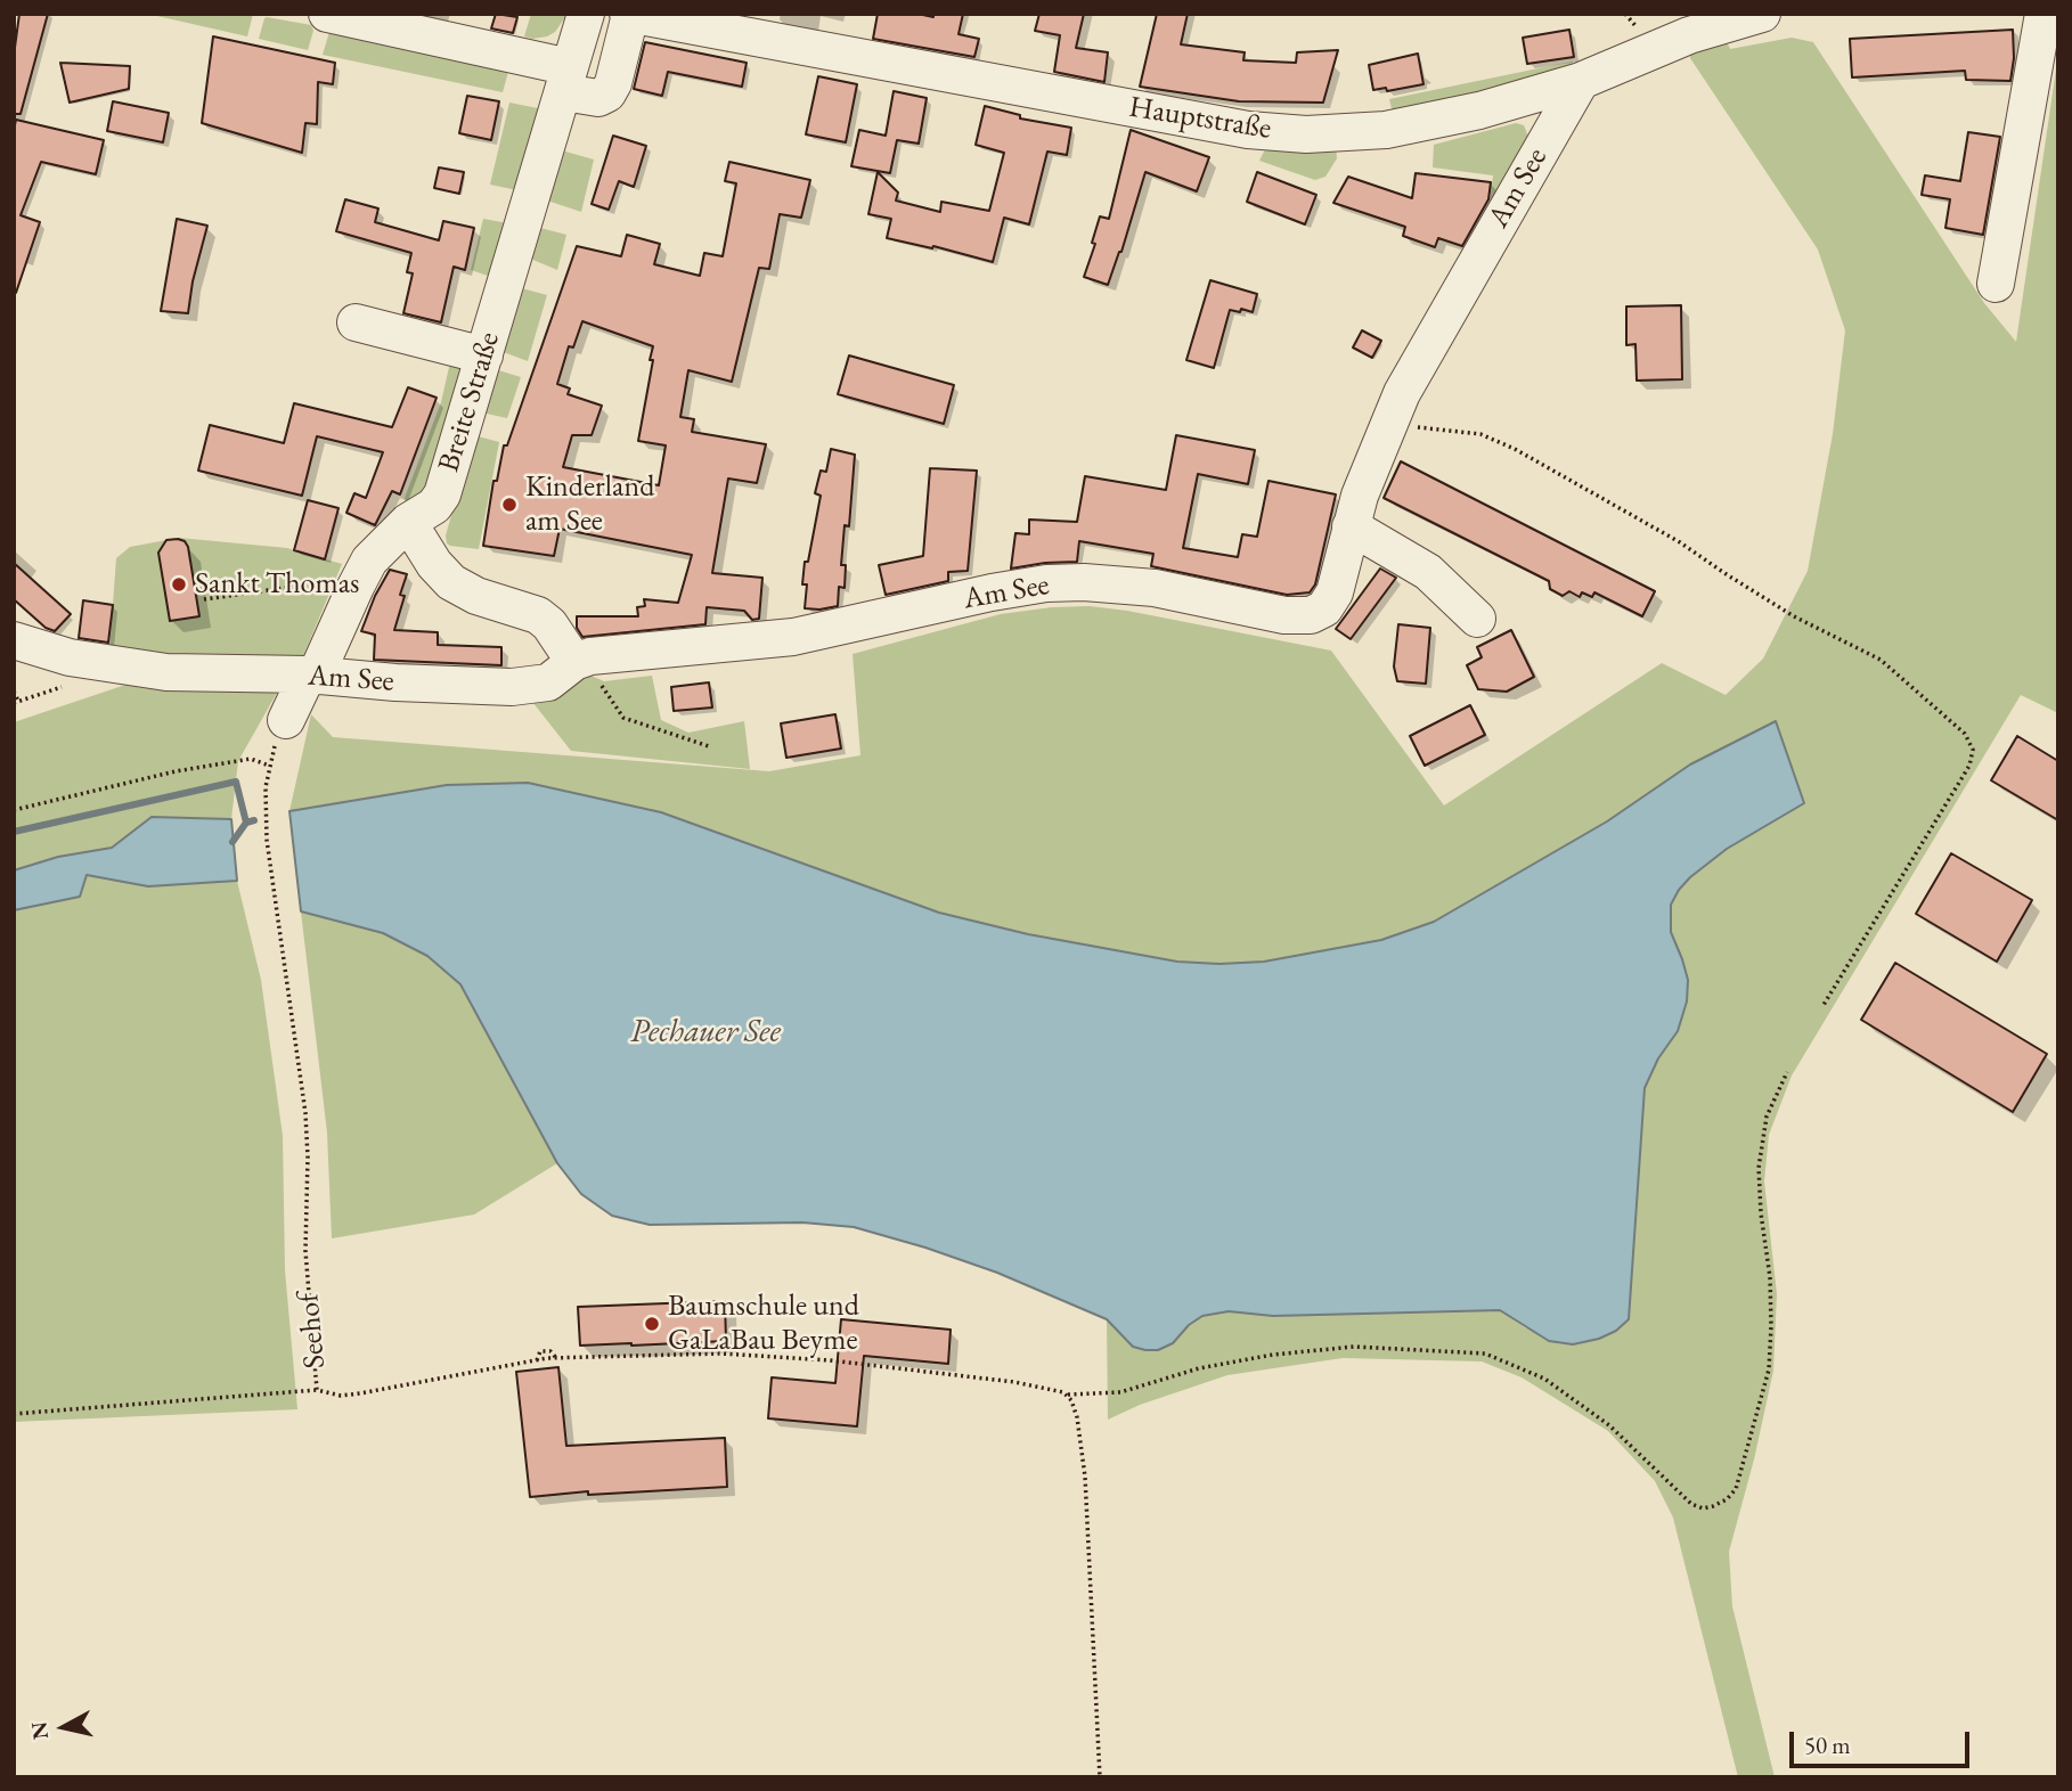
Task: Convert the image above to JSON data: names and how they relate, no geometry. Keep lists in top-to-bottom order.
{
  "streets": {
    "street": ["Hauptstraße", "Am See", "Breite Straße"],
    "path": ["Seehof"]
  },
  "crossings": [
    ["Hauptstraße", "Am See"],
    ["Am See", "Breite Straße"]
  ],
  "water": ["Pechauer See"],
  "places": ["Kinderland am See", "Sankt Thomas", "Baumschule und GaLaBau Beyme"],
  "scale_bar": "50 m",
  "north": "left"
}
